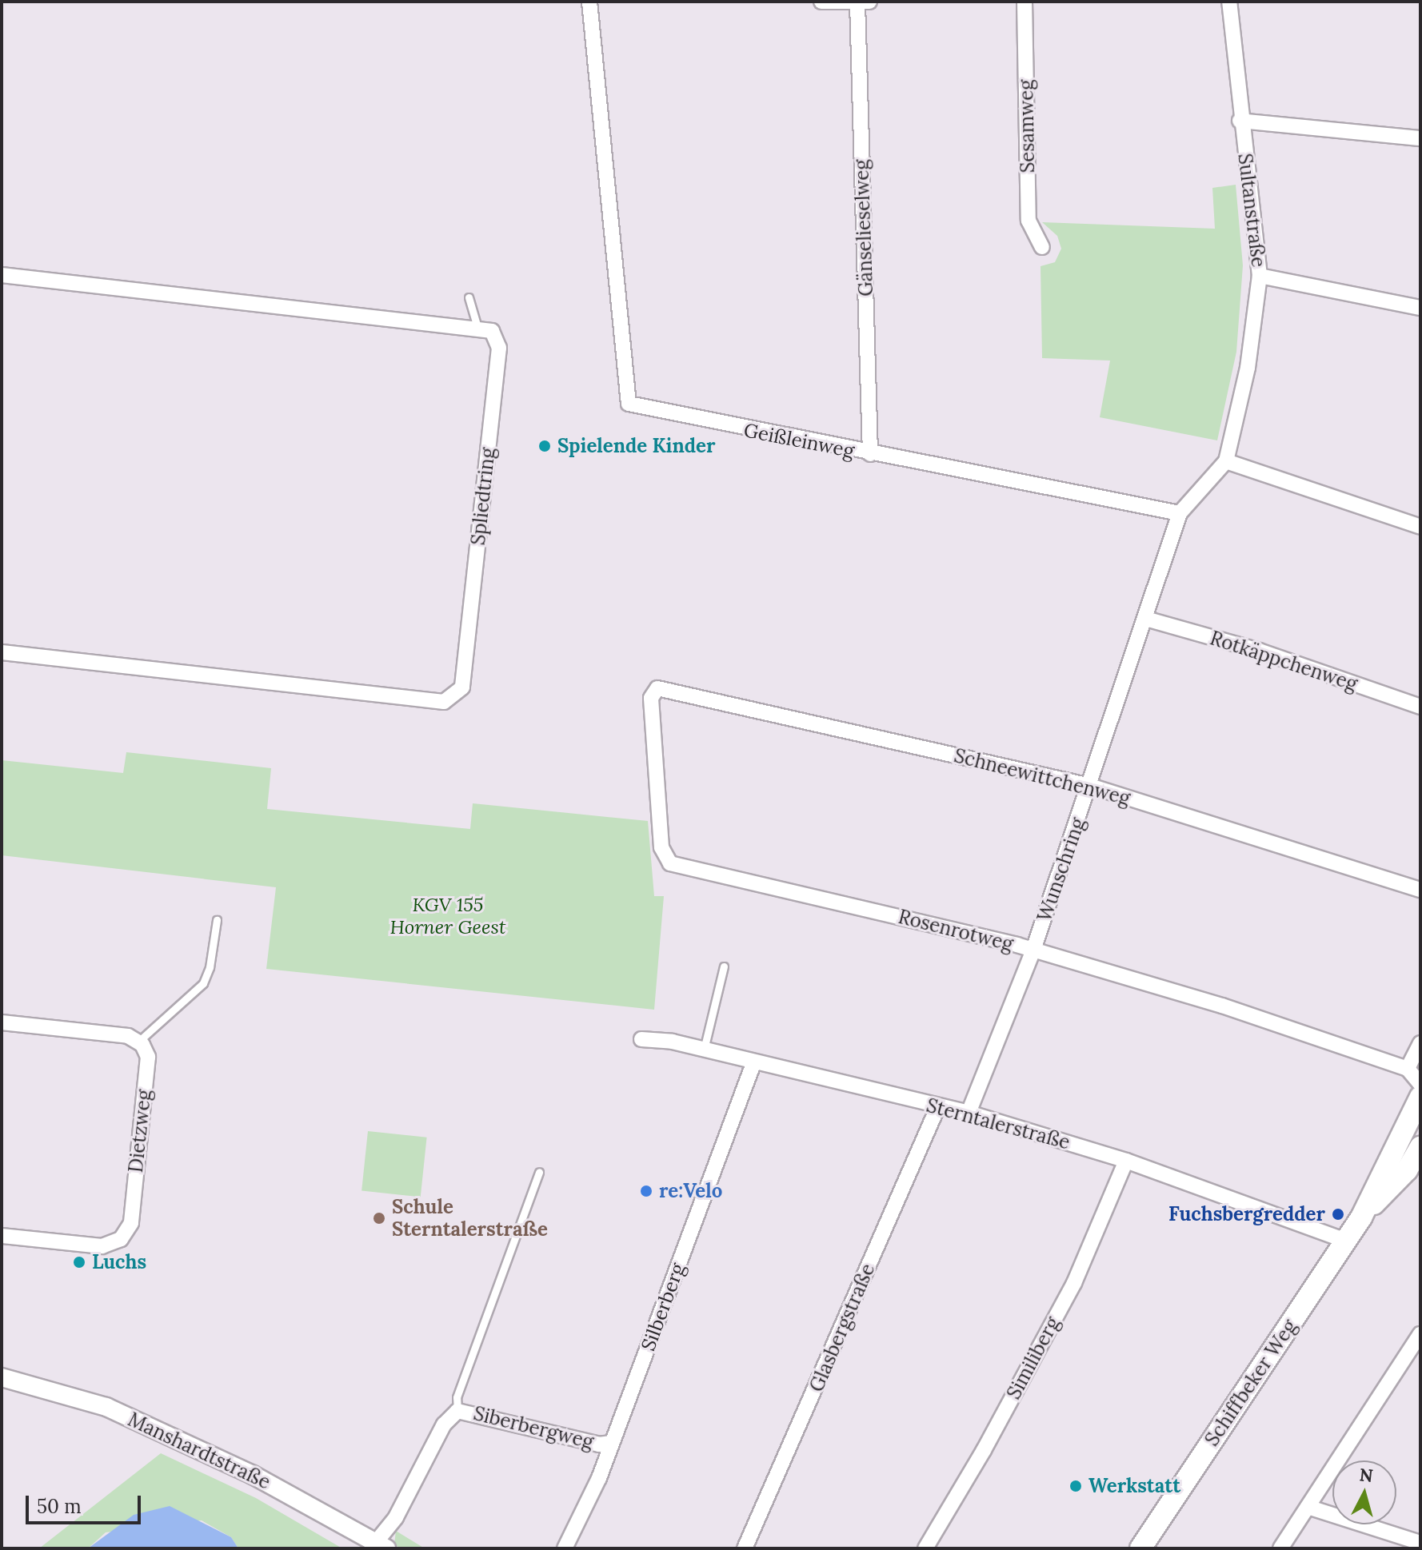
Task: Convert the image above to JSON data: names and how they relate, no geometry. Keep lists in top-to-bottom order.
{
  "streets": {
    "main road": ["Schiffbeker Weg"],
    "street": [
      "Sesamweg",
      "Sultanstraße",
      "Gänselieselweg",
      "Geißleinweg",
      "Spliedtring",
      "Rotkäppchenweg",
      "Schneewittchenweg",
      "Wunschring",
      "Rosenrotweg",
      "Sterntalerstraße",
      "Dietzweg",
      "Silberberg",
      "Glasbergstraße",
      "Similiberg",
      "Siberbergweg",
      "Manshardtstraße"
    ]
  },
  "crossings": [
    ["Sultanstraße", "Geißleinweg"],
    ["Sultanstraße", "Wunschring"],
    ["Gänselieselweg", "Geißleinweg"],
    ["Geißleinweg", "Wunschring"],
    ["Rotkäppchenweg", "Wunschring"],
    ["Schneewittchenweg", "Wunschring"],
    ["Schneewittchenweg", "Rosenrotweg"],
    ["Wunschring", "Rosenrotweg"],
    ["Wunschring", "Sterntalerstraße"],
    ["Sterntalerstraße", "Silberberg"],
    ["Sterntalerstraße", "Glasbergstraße"],
    ["Sterntalerstraße", "Similiberg"],
    ["Sterntalerstraße", "Schiffbeker Weg"],
    ["Silberberg", "Siberbergweg"],
    ["Siberbergweg", "Manshardtstraße"]
  ],
  "parks": ["KGV 155 Horner Geest"],
  "places": [
    "Spielende Kinder",
    "re:Velo",
    "Fuchsbergredder",
    "Schule Sterntalerstraße",
    "Luchs",
    "Werkstatt"
  ],
  "scale_bar": "50 m",
  "north": "top"
}
